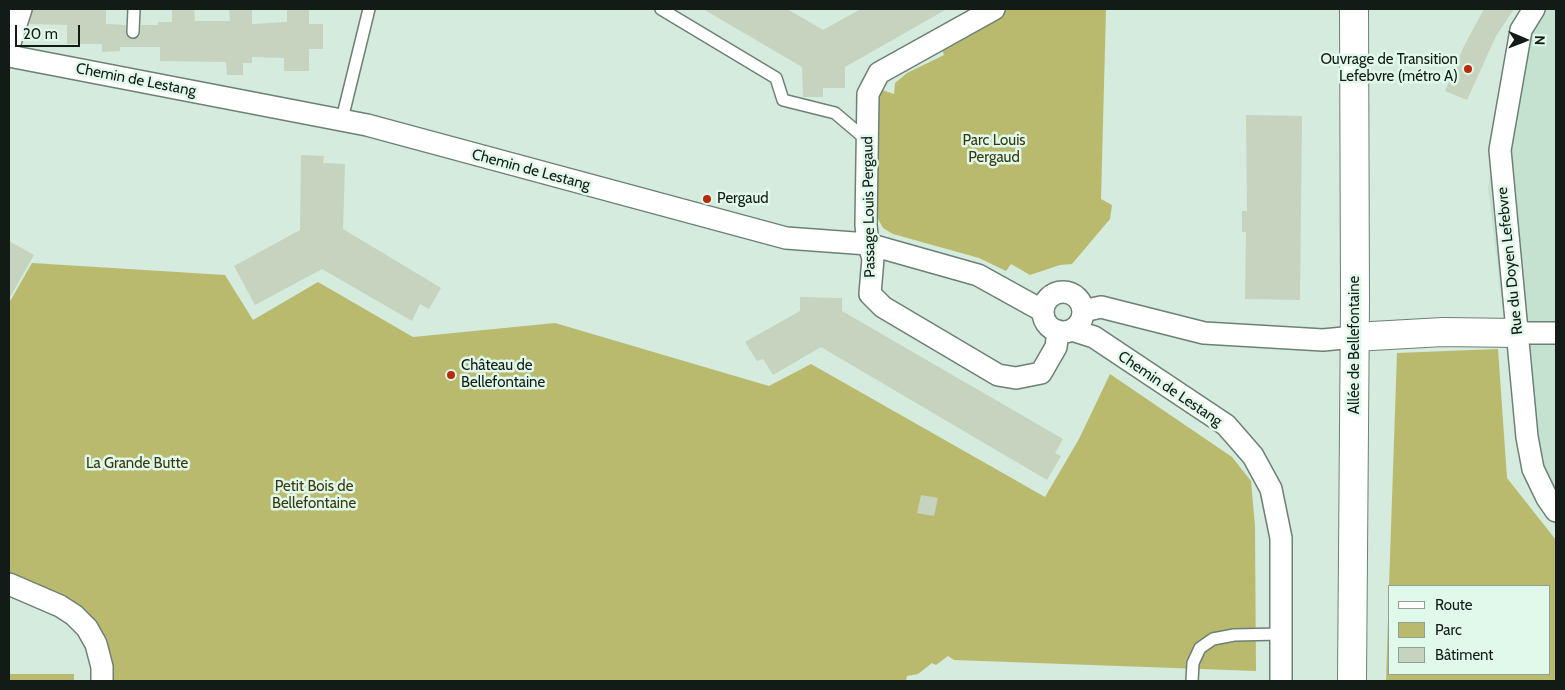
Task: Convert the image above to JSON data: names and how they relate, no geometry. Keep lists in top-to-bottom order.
{
  "streets": {
    "street": [
      "Chemin de Lestang",
      "Passage Louis Pergaud",
      "Rue du Doyen Lefebvre",
      "Allée de Bellefontaine"
    ]
  },
  "crossings": [
    ["Chemin de Lestang", "Passage Louis Pergaud"]
  ],
  "parks": ["Parc Louis Pergaud", "La Grande Butte", "Petit Bois de Bellefontaine"],
  "places": ["Ouvrage de Transition Lefebvre (métro A)", "Pergaud", "Château de Bellefontaine"],
  "legend": ["Route", "Parc", "Bâtiment"],
  "scale_bar": "20 m",
  "north": "right"
}
